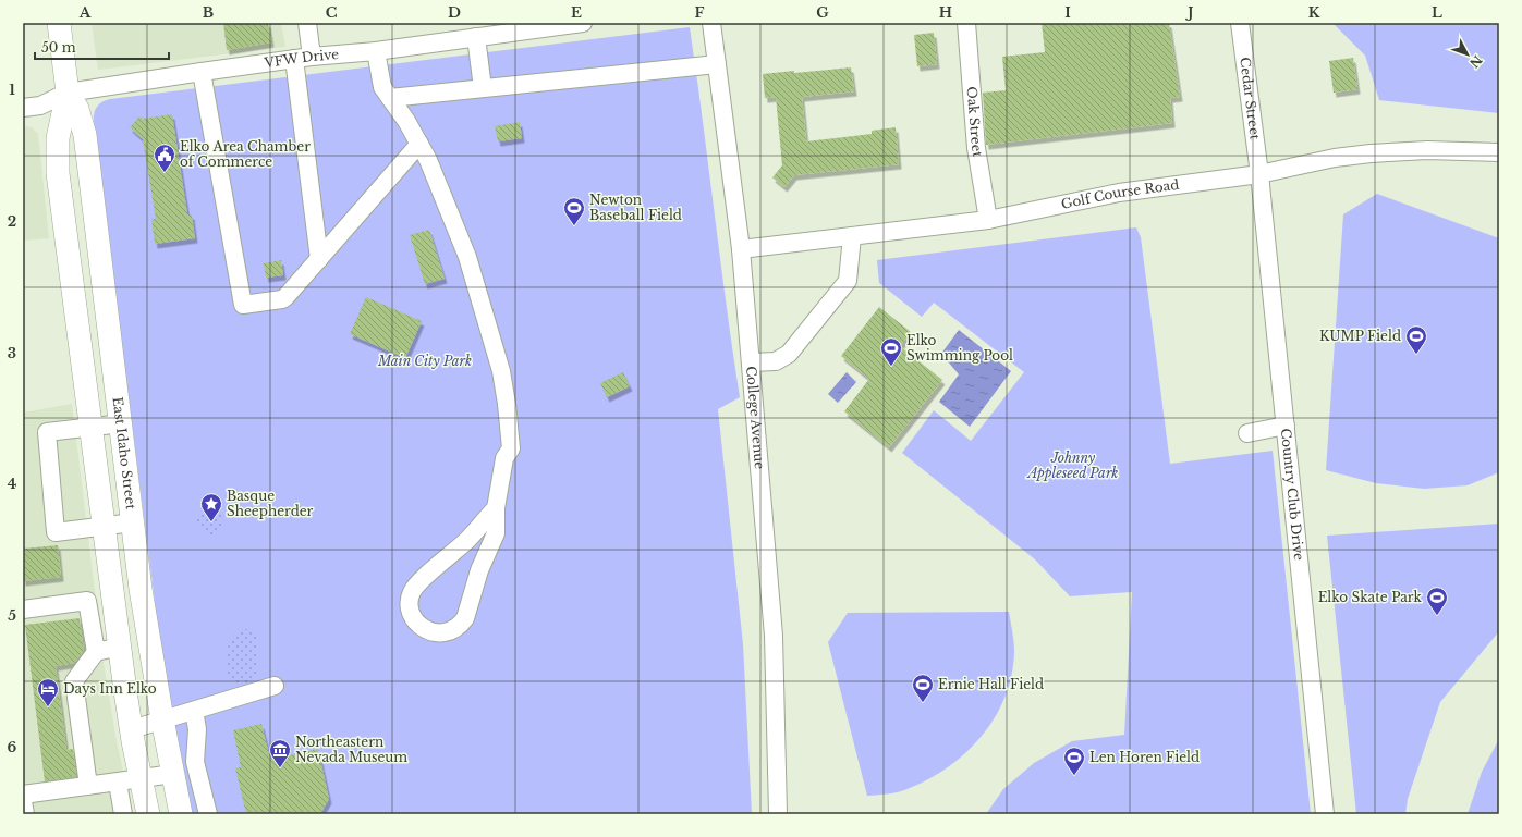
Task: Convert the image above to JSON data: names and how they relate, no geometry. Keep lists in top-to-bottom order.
{
  "streets": {
    "main road": ["East Idaho Street"],
    "street": [
      "VFW Drive",
      "Cedar Street",
      "Oak Street",
      "Golf Course Road",
      "College Avenue",
      "Country Club Drive"
    ]
  },
  "crossings": [
    ["VFW Drive", "East Idaho Street"],
    ["Cedar Street", "Golf Course Road"],
    ["Cedar Street", "Country Club Drive"],
    ["Oak Street", "Golf Course Road"],
    ["Golf Course Road", "College Avenue"],
    ["Golf Course Road", "Country Club Drive"]
  ],
  "parks": ["Main City Park", "Johnny Appleseed Park"],
  "places": {
    "public building": ["Elko Area Chamber of Commerce"],
    "sports": [
      "Newton Baseball Field",
      "KUMP Field",
      "Elko Swimming Pool",
      "Elko Skate Park",
      "Ernie Hall Field",
      "Len Horen Field"
    ],
    "place": ["Basque Sheepherder"],
    "hotel": ["Days Inn Elko"],
    "museum": ["Northeastern Nevada Museum"]
  },
  "scale_bar": "50 m",
  "north": "bottom right",
  "grid": {
    "columns": [
      "A",
      "B",
      "C",
      "D",
      "E",
      "F",
      "G",
      "H",
      "I",
      "J",
      "K",
      "L"
    ],
    "rows": [
      "1",
      "2",
      "3",
      "4",
      "5",
      "6"
    ]
  }
}
